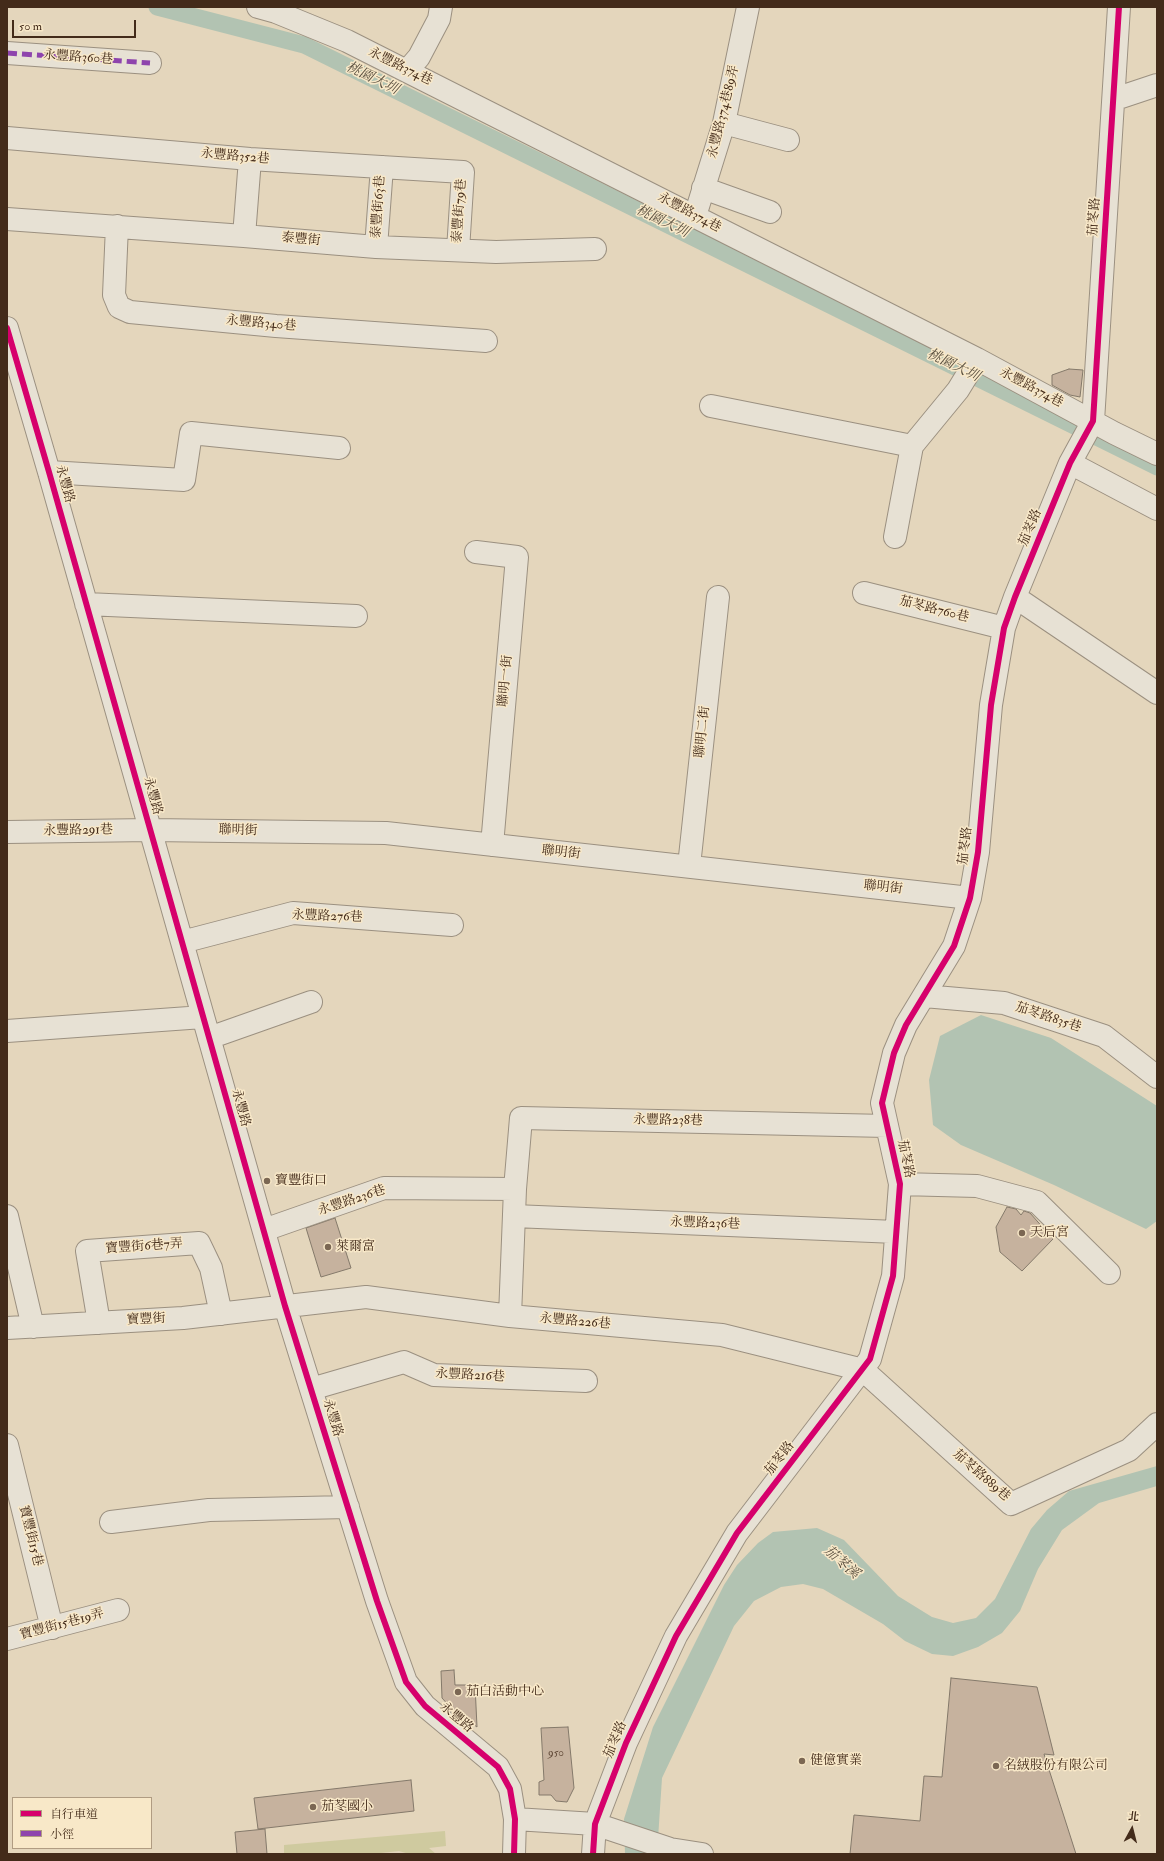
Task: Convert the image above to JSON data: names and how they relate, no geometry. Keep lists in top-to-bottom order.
{
  "streets": {
    "street": [
      "永豐路360巷",
      "永豐路374巷",
      "永豐路374巷89弄",
      "永豐路352巷",
      "泰豐街63巷",
      "泰豐街79巷",
      "茄苳路",
      "泰豐街",
      "永豐路340巷",
      "永豐路",
      "茄苳路760巷",
      "聯明一街",
      "聯明二街",
      "永豐路291巷",
      "聯明街",
      "永豐路276巷",
      "茄苳路835巷",
      "永豐路238巷",
      "永豐路236巷",
      "寶豐街6巷7弄",
      "寶豐街",
      "永豐路226巷",
      "永豐路216巷",
      "茄苳路889巷",
      "寶豐街15巷",
      "寶豐街15巷19弄"
    ]
  },
  "crossings": [
    ["永豐路374巷", "永豐路374巷89弄"],
    ["永豐路374巷", "茄苳路"],
    ["永豐路352巷", "泰豐街63巷"],
    ["永豐路352巷", "泰豐街79巷"],
    ["泰豐街63巷", "泰豐街"],
    ["泰豐街79巷", "泰豐街"],
    ["茄苳路", "茄苳路760巷"],
    ["茄苳路", "聯明街"],
    ["茄苳路", "茄苳路835巷"],
    ["茄苳路", "永豐路238巷"],
    ["茄苳路", "永豐路236巷"],
    ["茄苳路", "永豐路226巷"],
    ["茄苳路", "茄苳路889巷"],
    ["泰豐街", "永豐路340巷"],
    ["永豐路", "永豐路291巷"],
    ["永豐路", "聯明街"],
    ["永豐路", "永豐路276巷"],
    ["永豐路", "永豐路236巷"],
    ["永豐路", "寶豐街"],
    ["永豐路", "永豐路226巷"],
    ["永豐路", "永豐路216巷"],
    ["聯明一街", "聯明街"],
    ["聯明二街", "聯明街"],
    ["永豐路291巷", "聯明街"],
    ["永豐路238巷", "永豐路236巷"],
    ["寶豐街6巷7弄", "寶豐街"],
    ["寶豐街", "永豐路226巷"],
    ["永豐路226巷", "茄苳路889巷"],
    ["寶豐街15巷", "寶豐街15巷19弄"]
  ],
  "water": ["桃園大圳", "茄苳溪"],
  "places": [
    "寶豐街口",
    "天后宮",
    "萊爾富",
    "茄白活動中心",
    "健億實業",
    "名絨股份有限公司",
    "茄苳國小"
  ],
  "house_numbers": ["950"],
  "legend": ["自行車道", "小徑"],
  "scale_bar": "50 m",
  "north": "top"
}
